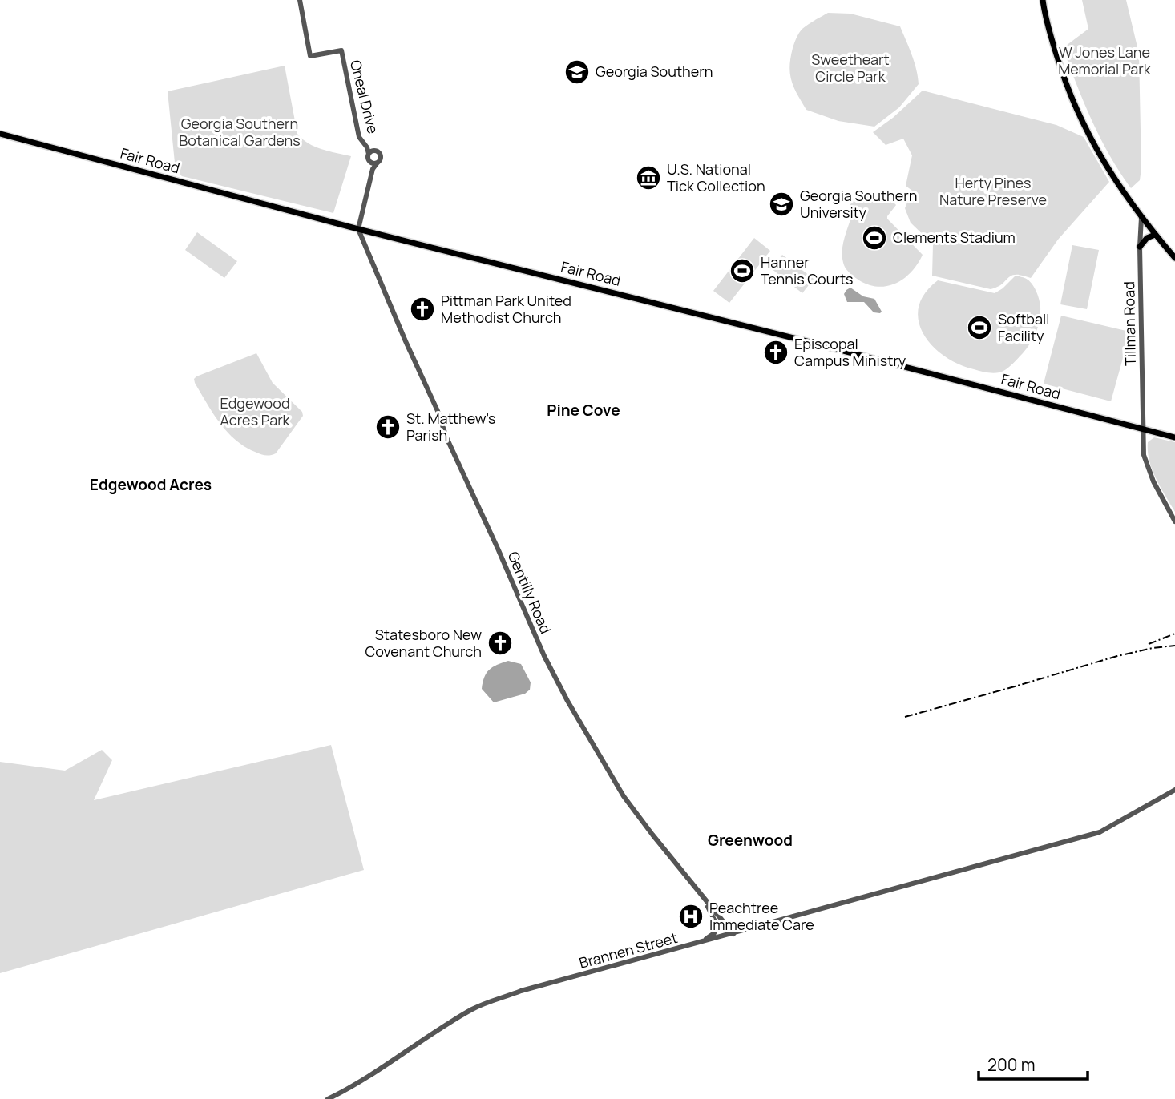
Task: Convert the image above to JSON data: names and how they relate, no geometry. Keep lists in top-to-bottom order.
{
  "streets": {
    "main road": ["Fair Road"],
    "street": [
      "Oneal Drive",
      "Tillman Road",
      "Gentilly Road",
      "Brannen Street"
    ]
  },
  "crossings": [
    ["Fair Road", "Tillman Road"],
    ["Fair Road", "Gentilly Road"],
    ["Gentilly Road", "Brannen Street"]
  ],
  "districts": ["Pine Cove", "Edgewood Acres", "Greenwood"],
  "parks": [
    "W Jones Lane Memorial Park",
    "Sweetheart Circle Park",
    "Georgia Southern Botanical Gardens",
    "Herty Pines Nature Preserve",
    "Edgewood Acres Park"
  ],
  "places": {
    "school or university": ["Georgia Southern", "Georgia Southern University"],
    "museum": ["U.S. National Tick Collection"],
    "sports": ["Clements Stadium", "Hanner Tennis Courts", "Softball Facility"],
    "church": [
      "Pittman Park United Methodist Church",
      "Episcopal Campus Ministry",
      "St. Matthew's Parish",
      "Statesboro New Covenant Church"
    ],
    "hospital": ["Peachtree Immediate Care"]
  },
  "scale_bar": "200 m"
}
